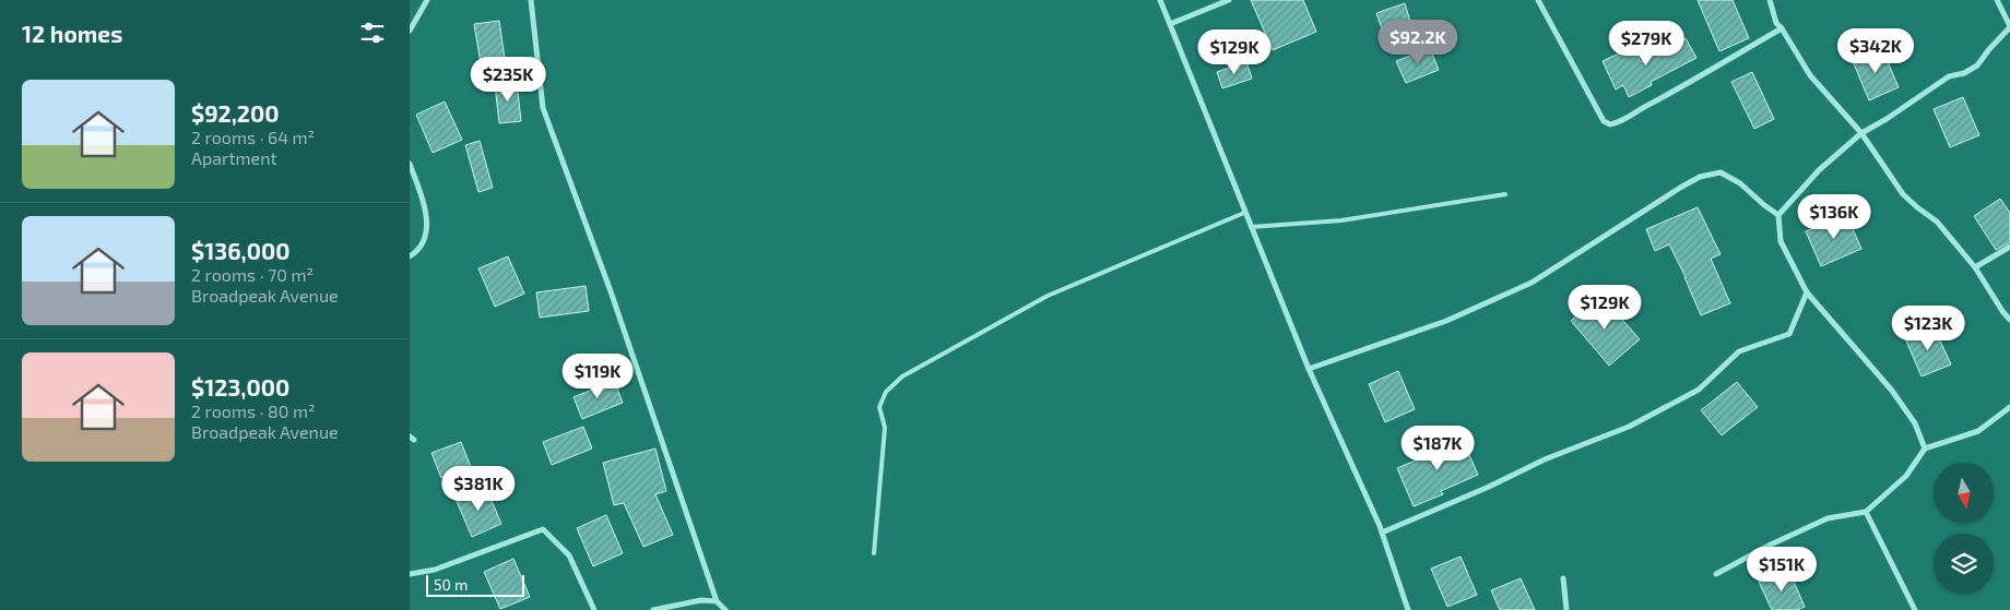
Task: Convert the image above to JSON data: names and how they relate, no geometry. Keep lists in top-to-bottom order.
{
  "scale_bar": "50 m",
  "north": "bottom",
  "page": {
    "heading": "12 homes",
    "price": [
      "$92.2K",
      "$279K",
      "$342K",
      "$129K",
      "$235K",
      "$136K",
      "$129K",
      "$123K",
      "$119K",
      "$187K",
      "$381K",
      "$151K"
    ],
    "list": [
      {
        "name": "$92,200",
        "note": "2 rooms · 64 m² · Apartment"
      },
      {
        "name": "$136,000",
        "note": "2 rooms · 70 m² · Broadpeak Avenue"
      },
      {
        "name": "$123,000",
        "note": "2 rooms · 80 m² · Broadpeak Avenue"
      }
    ],
    "scale": "50 m"
  }
}
